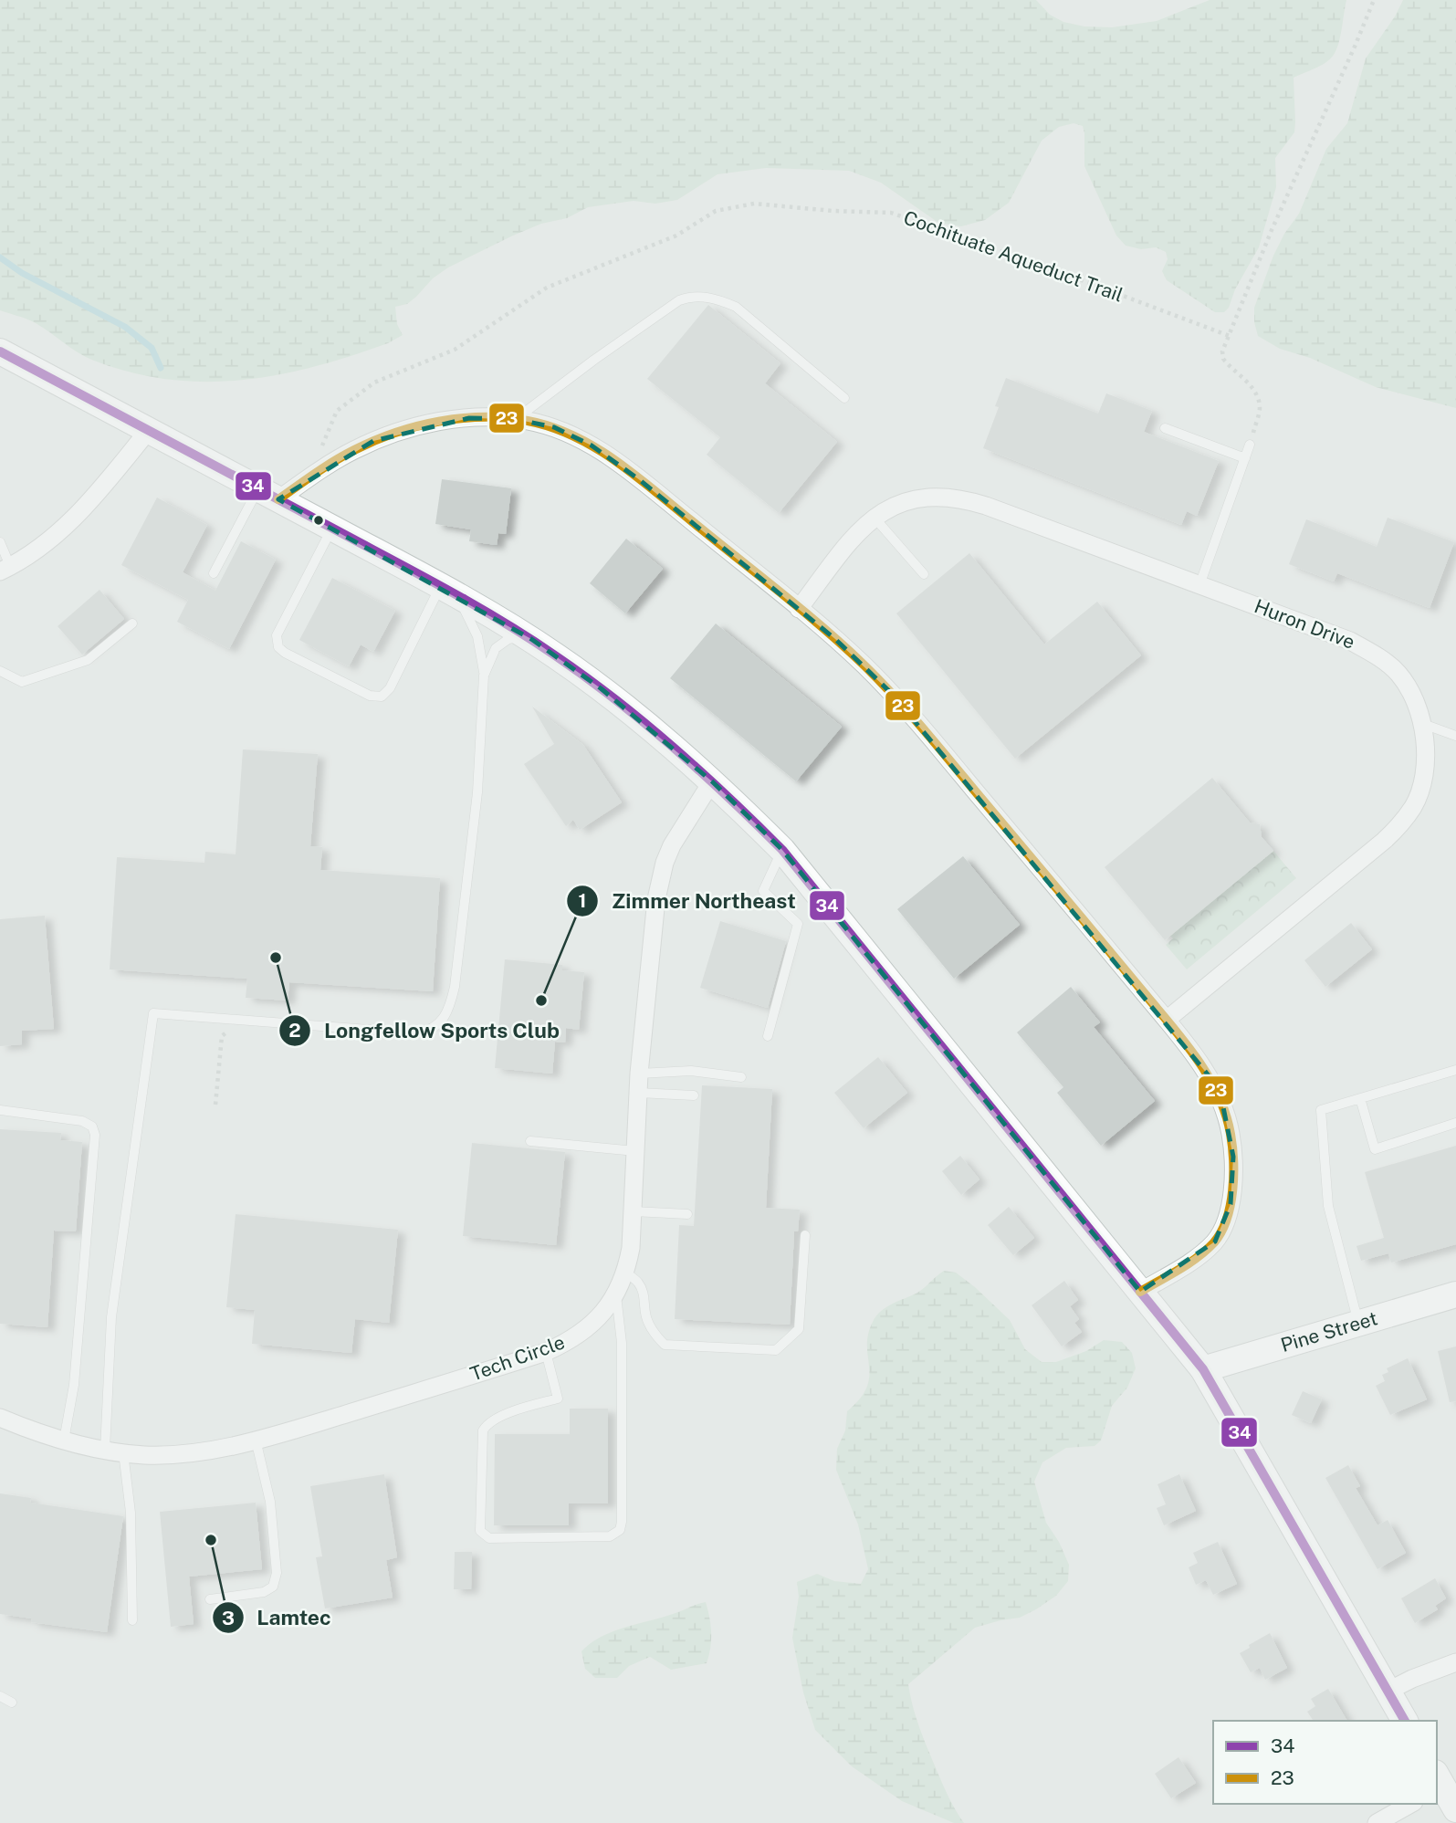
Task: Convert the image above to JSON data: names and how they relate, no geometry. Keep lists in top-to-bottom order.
{
  "streets": {
    "main road": ["Pine Street"],
    "street": ["Huron Drive", "Tech Circle"],
    "path": ["Cochituate Aqueduct Trail"]
  },
  "places": ["Longfellow Sports Club", "Zimmer Northeast", "Lamtec"],
  "lines": ["transit line 34", "transit line 23"],
  "legend": ["34", "23"]
}
